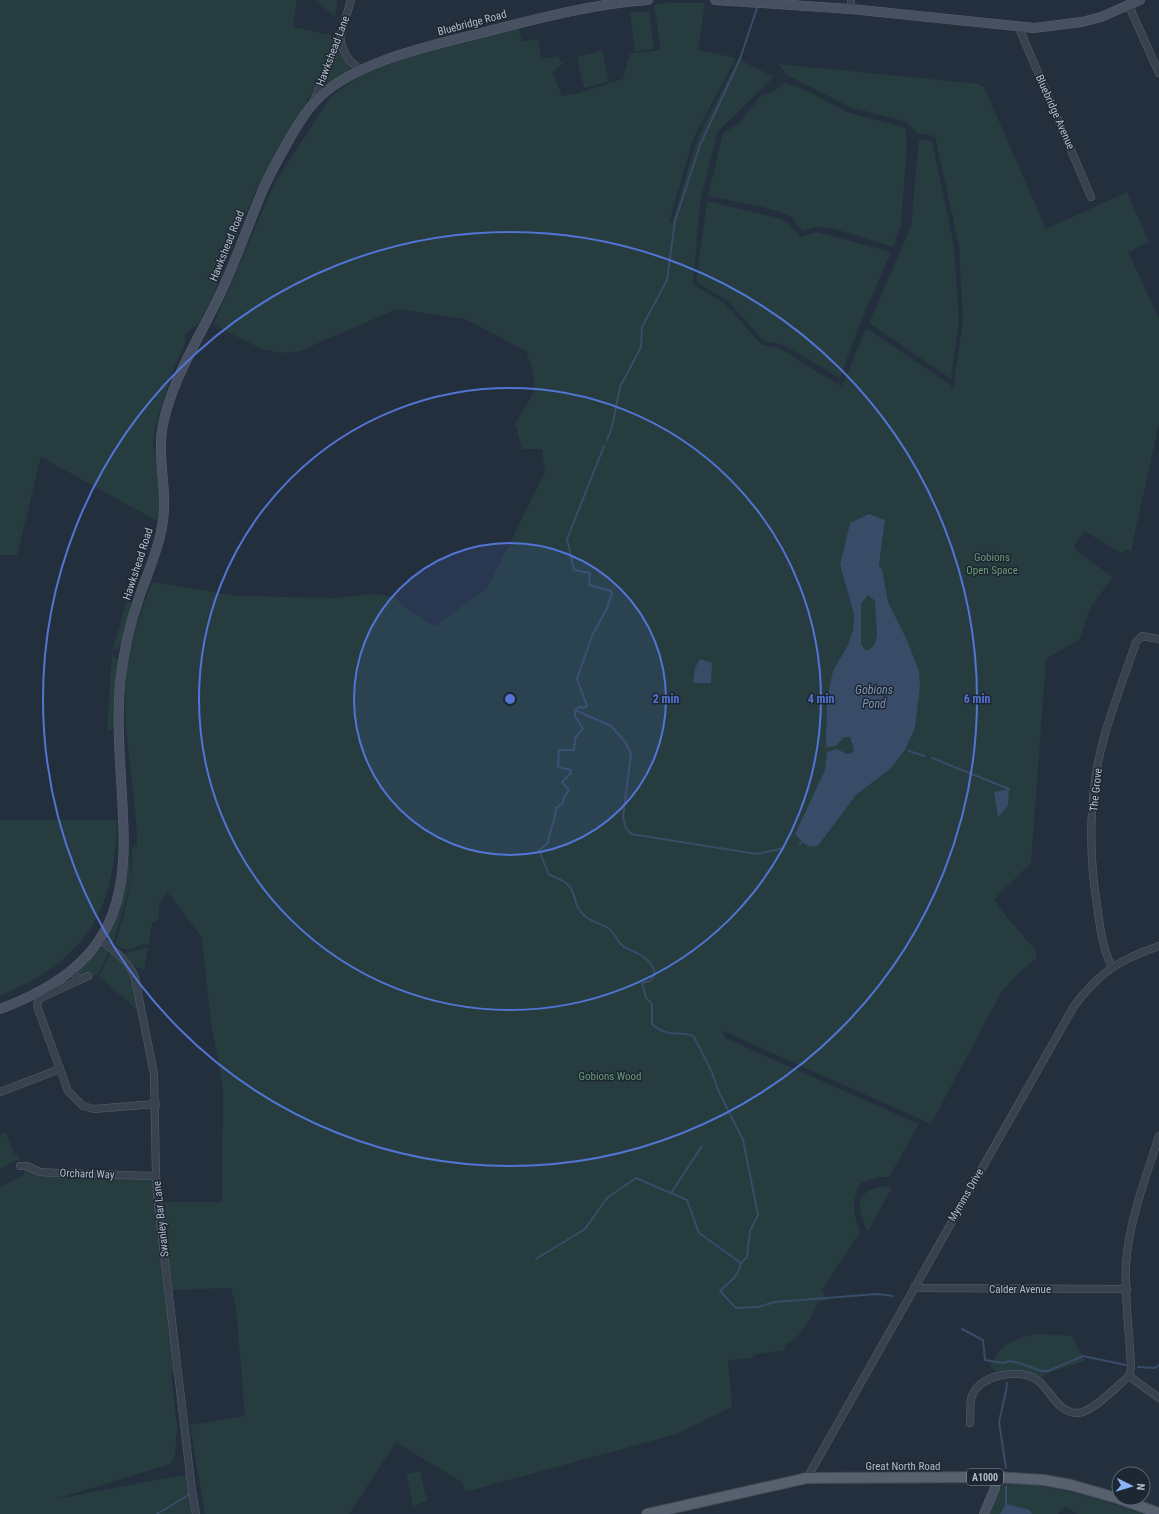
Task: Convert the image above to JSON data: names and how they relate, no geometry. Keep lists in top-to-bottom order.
{
  "streets": {
    "main road": ["Great North Road", "A1000"],
    "street": [
      "Bluebridge Road",
      "Hawkshead Lane",
      "Bluebridge Avenue",
      "Hawkshead Road",
      "The Grove",
      "Orchard Way",
      "Mymms Drive",
      "Swanley Bar Lane",
      "Calder Avenue"
    ]
  },
  "crossings": [
    ["Bluebridge Road", "Hawkshead Lane"],
    ["Bluebridge Road", "Hawkshead Road"],
    ["Hawkshead Lane", "Hawkshead Road"],
    ["Hawkshead Road", "Swanley Bar Lane"],
    ["The Grove", "Mymms Drive"],
    ["Orchard Way", "Swanley Bar Lane"],
    ["Mymms Drive", "Calder Avenue"],
    ["Mymms Drive", "Great North Road"]
  ],
  "water": ["Gobions Pond"],
  "parks": ["Gobions Open Space", "Gobions Wood"],
  "north": "right",
  "rings": ["2 min", "4 min", "6 min"]
}
